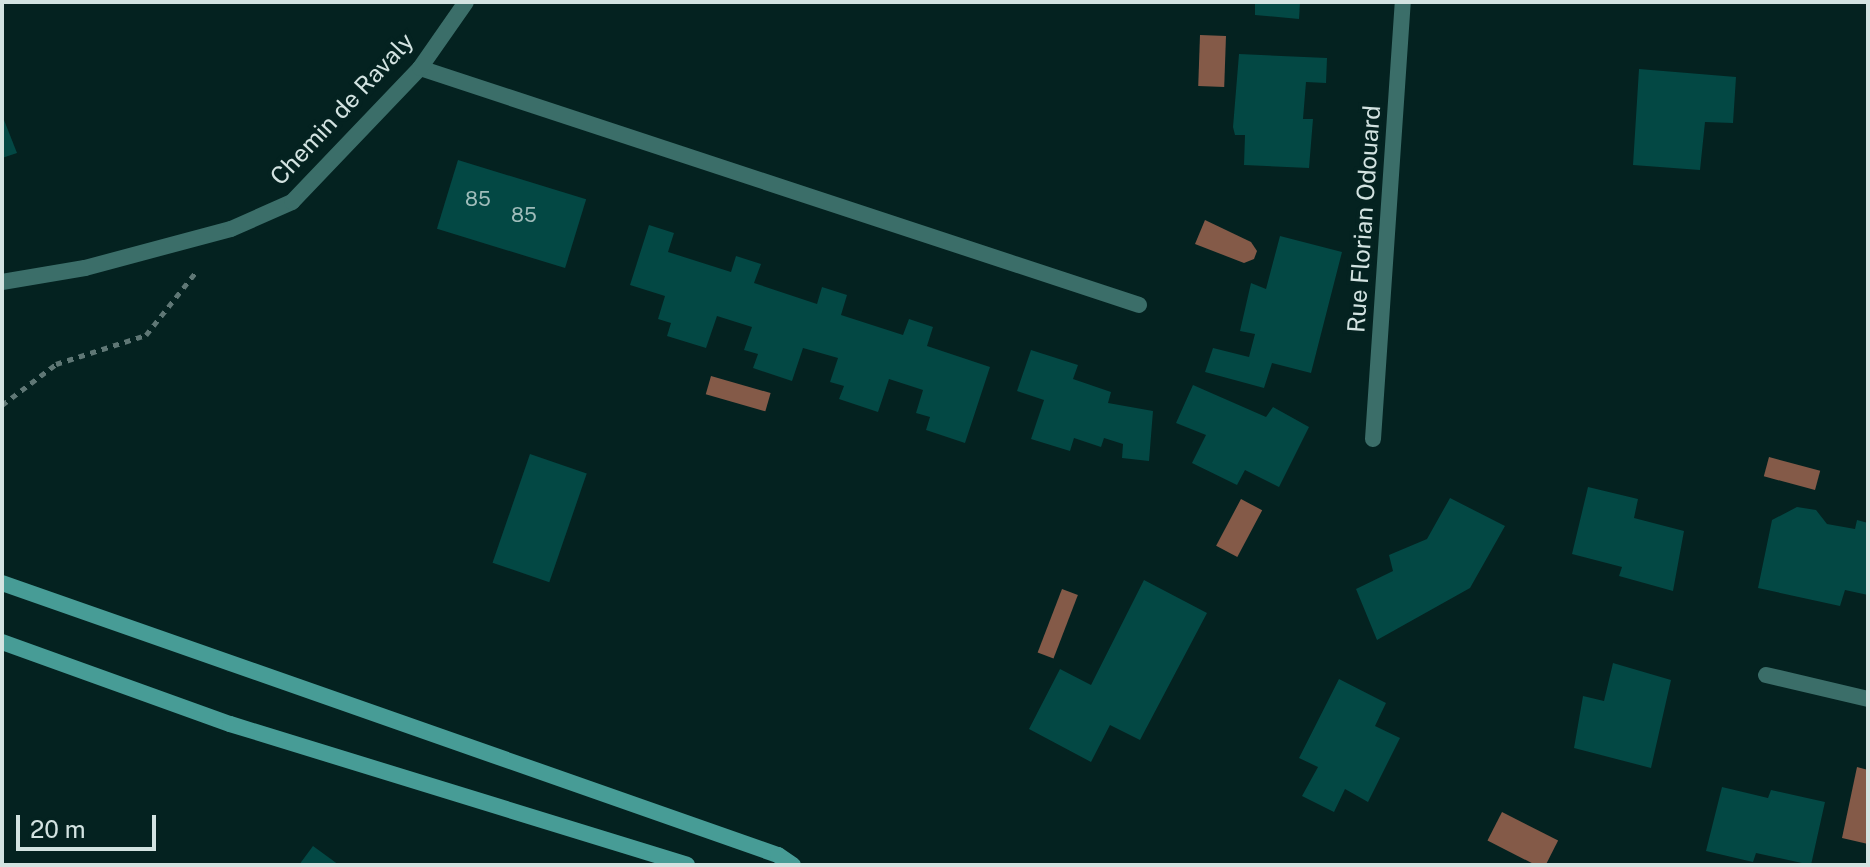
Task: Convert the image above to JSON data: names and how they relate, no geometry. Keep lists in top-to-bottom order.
{
  "streets": {
    "street": ["Chemin de Ravaly", "Rue Florian Odouard"]
  },
  "house_numbers": ["85", "85"],
  "scale_bar": "20 m"
}
